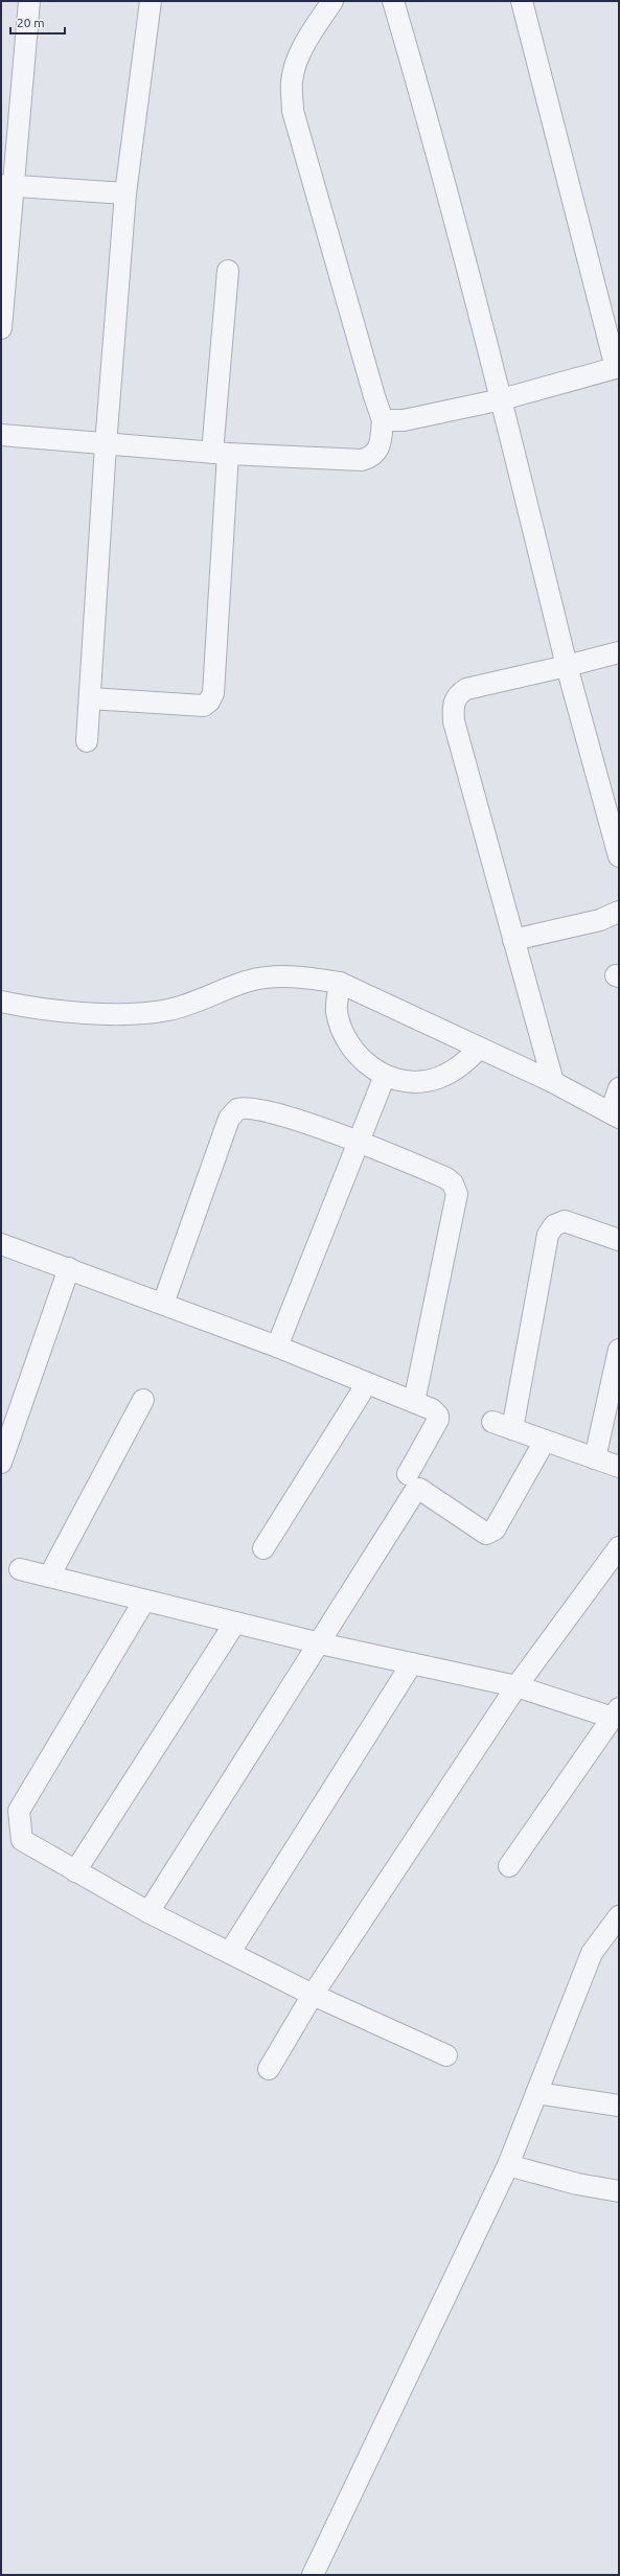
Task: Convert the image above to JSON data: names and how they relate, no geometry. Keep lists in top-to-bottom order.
{
  "scale_bar": "20 m"
}
